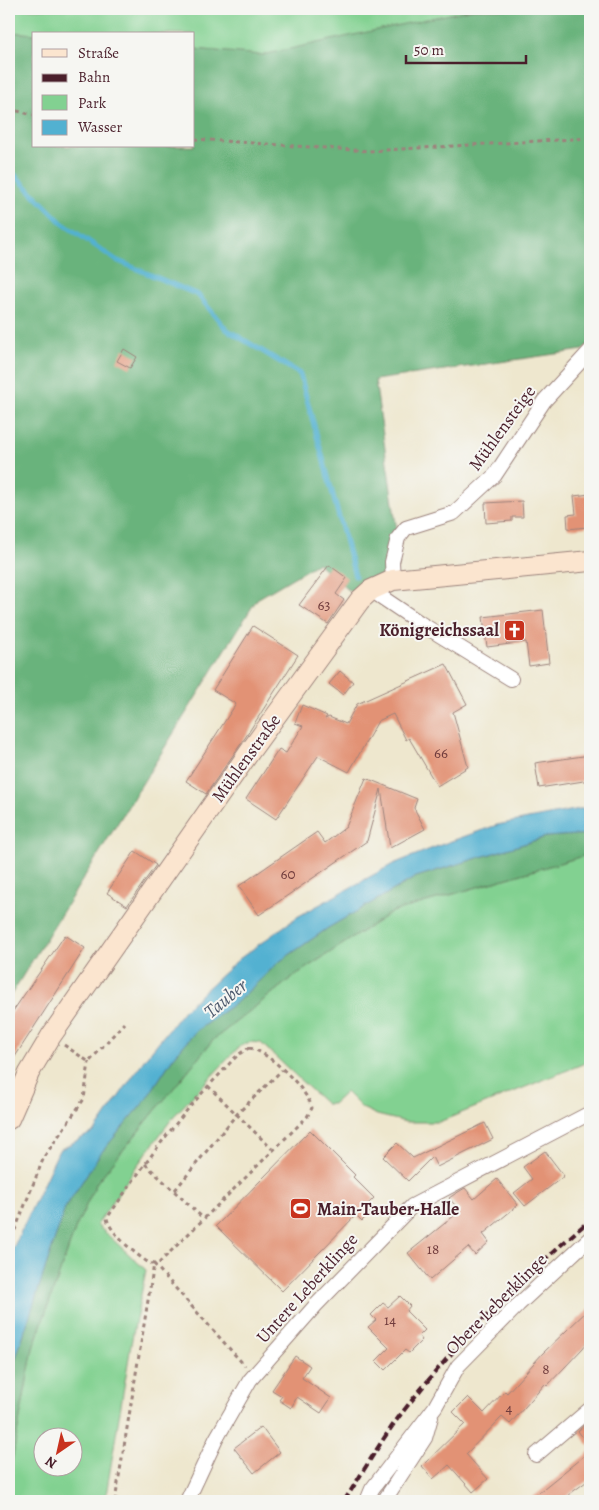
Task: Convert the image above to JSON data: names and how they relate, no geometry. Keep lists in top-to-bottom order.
{
  "streets": {
    "main road": ["Mühlenstraße"],
    "street": ["Mühlensteige", "Untere Leberklinge", "Obere Leberklinge"]
  },
  "crossings": [
    ["Mühlensteige", "Mühlenstraße"]
  ],
  "water": ["Tauber"],
  "places": {
    "church": ["Königreichssaal"],
    "sports": ["Main-Tauber-Halle"]
  },
  "house_numbers": [
    "63",
    "66",
    "60",
    "18",
    "14",
    "8",
    "4"
  ],
  "legend": [
    "Straße",
    "Bahn",
    "Park",
    "Wasser"
  ],
  "scale_bar": "50 m",
  "north": "bottom left"
}
